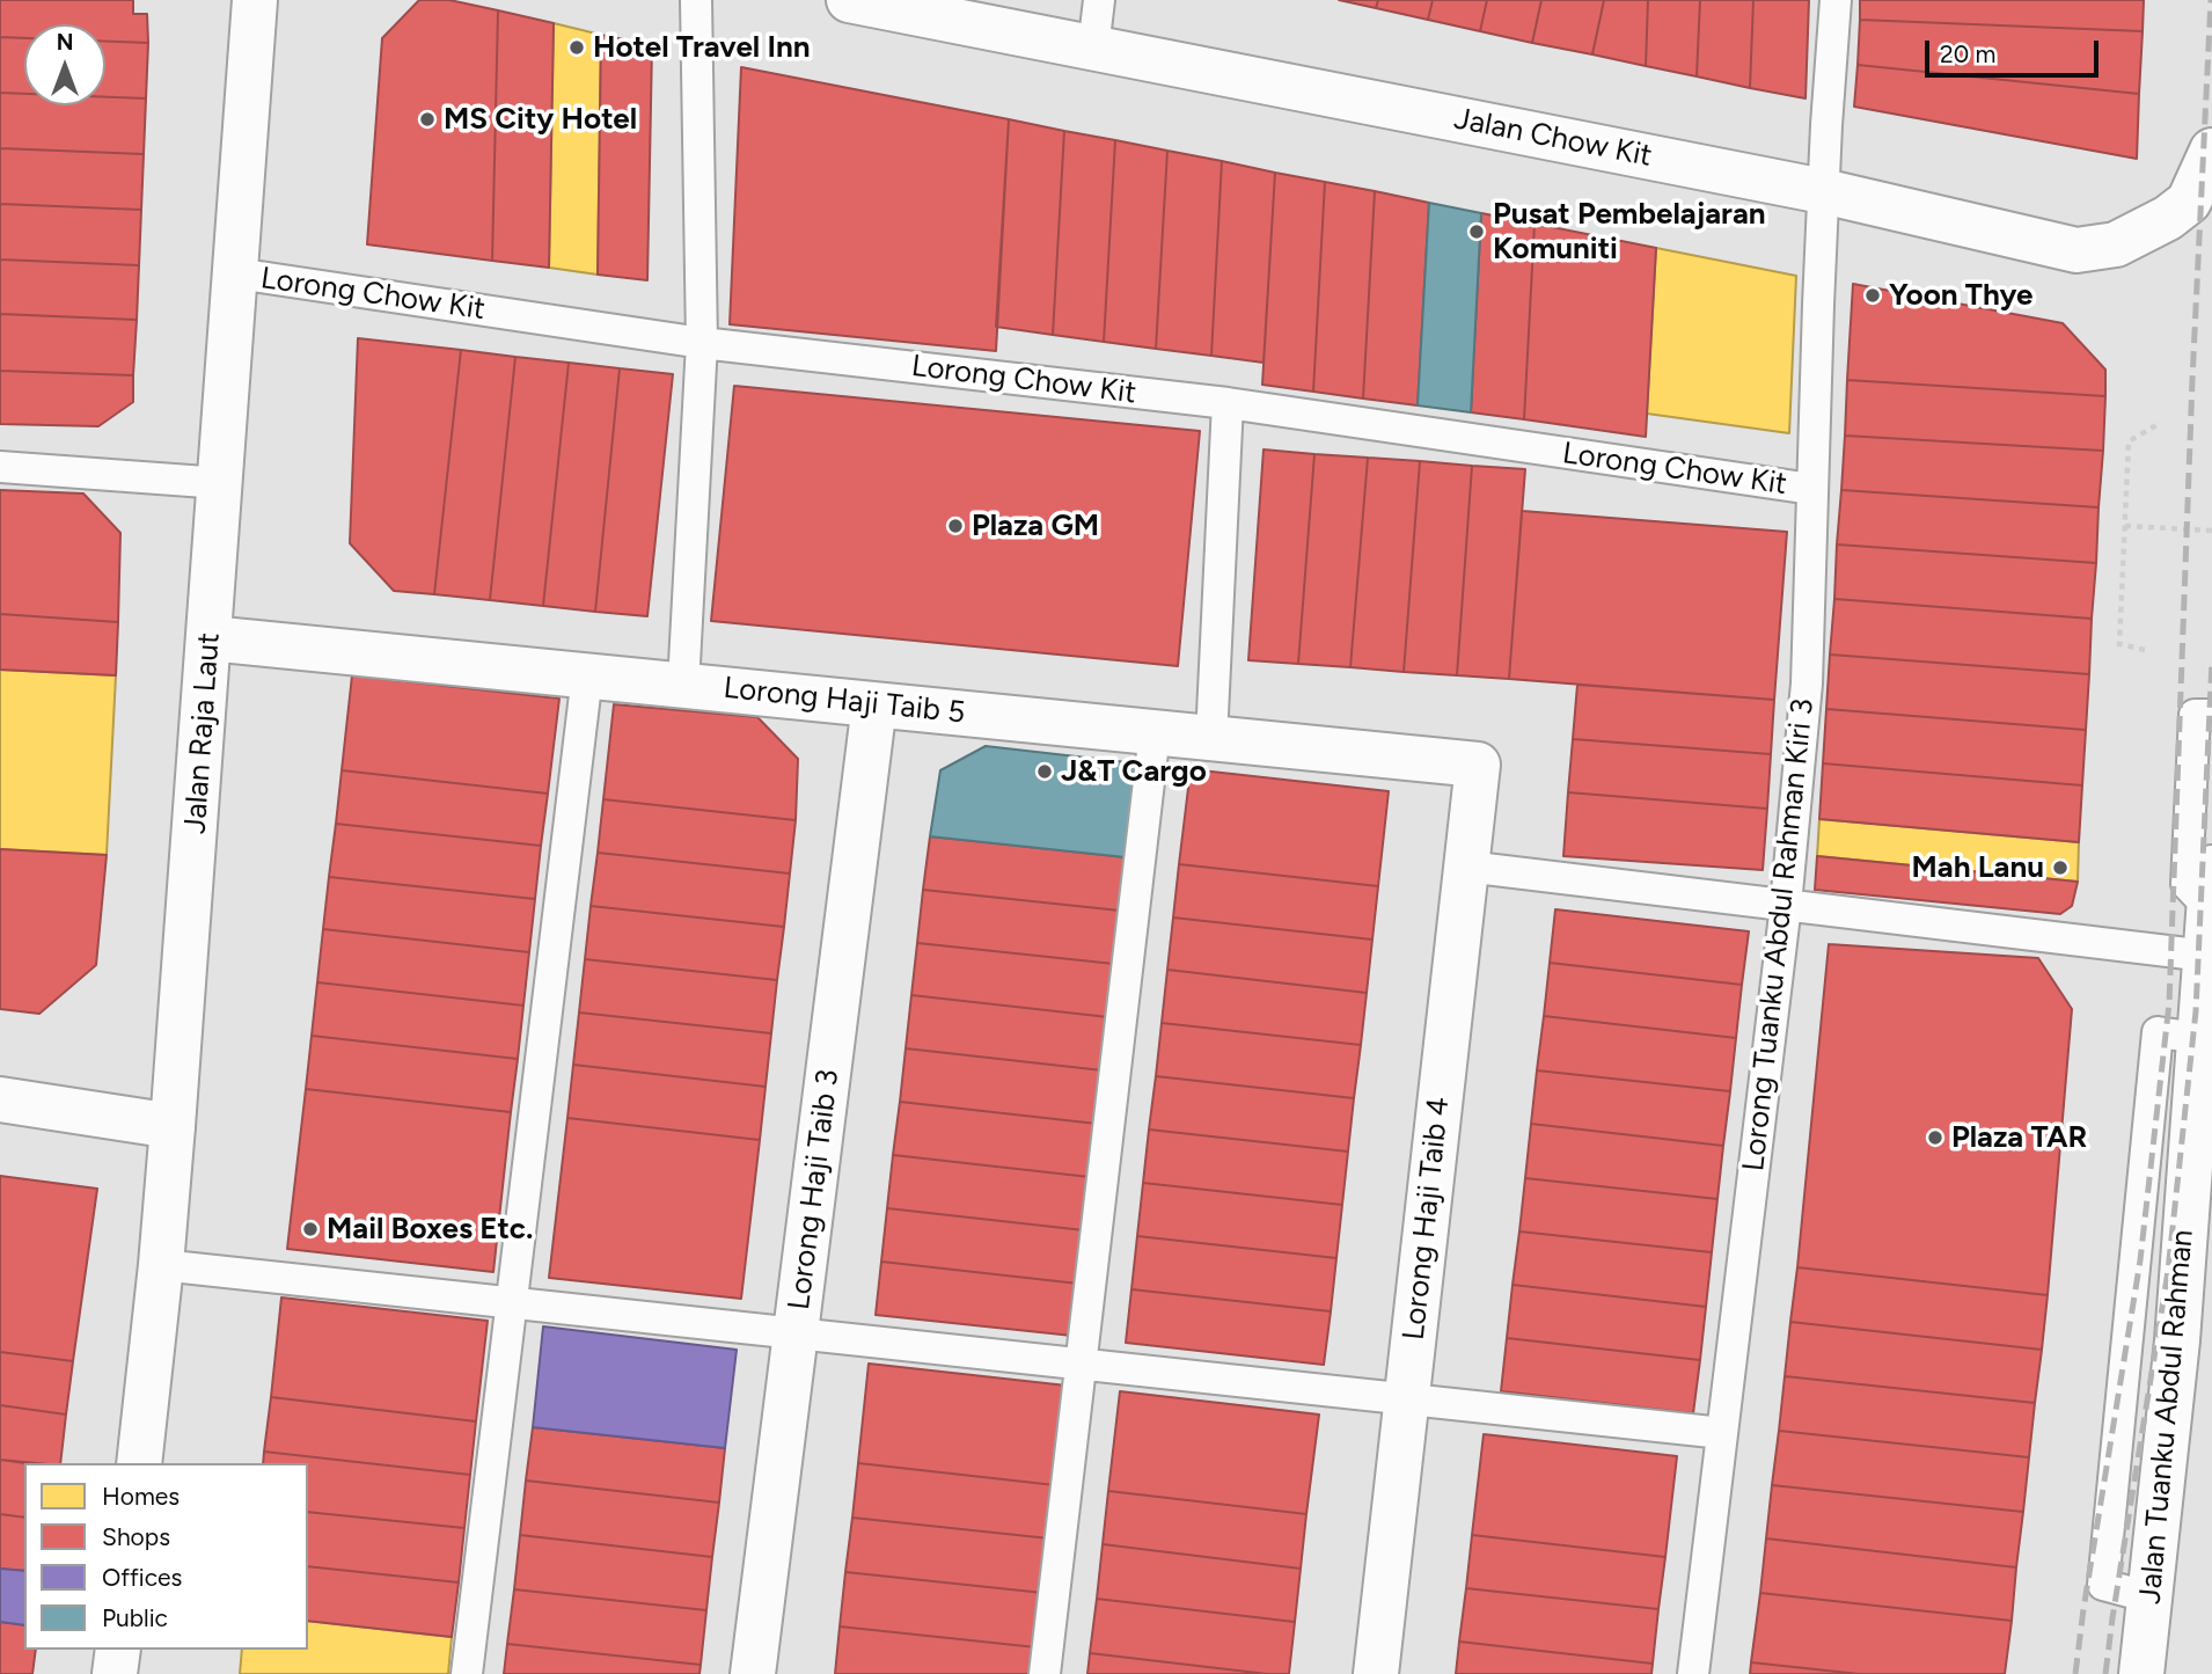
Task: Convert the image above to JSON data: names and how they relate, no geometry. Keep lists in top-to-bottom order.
{
  "streets": {
    "street": [
      "Jalan Chow Kit",
      "Lorong Haji Taib 5",
      "Jalan Raja Laut",
      "Lorong Haji Taib 3",
      "Lorong Haji Taib 4",
      "Jalan Tuanku Abdul Rahman"
    ],
    "lane": ["Lorong Chow Kit", "Lorong Tuanku Abdul Rahman Kiri 3"]
  },
  "crossings": [
    ["Jalan Chow Kit", "Lorong Tuanku Abdul Rahman Kiri 3"],
    ["Lorong Chow Kit", "Jalan Raja Laut"],
    ["Lorong Chow Kit", "Lorong Tuanku Abdul Rahman Kiri 3"],
    ["Lorong Haji Taib 5", "Jalan Raja Laut"],
    ["Lorong Haji Taib 5", "Lorong Haji Taib 3"],
    ["Lorong Haji Taib 5", "Lorong Haji Taib 4"]
  ],
  "places": [
    "Hotel Travel Inn",
    "MS City Hotel",
    "Pusat Pembelajaran Komuniti",
    "Yoon Thye",
    "Plaza GM",
    "J&T Cargo",
    "Mah Lanu",
    "Plaza TAR",
    "Mail Boxes Etc."
  ],
  "legend": [
    "Homes",
    "Shops",
    "Offices",
    "Public"
  ],
  "scale_bar": "20 m",
  "north": "top"
}
